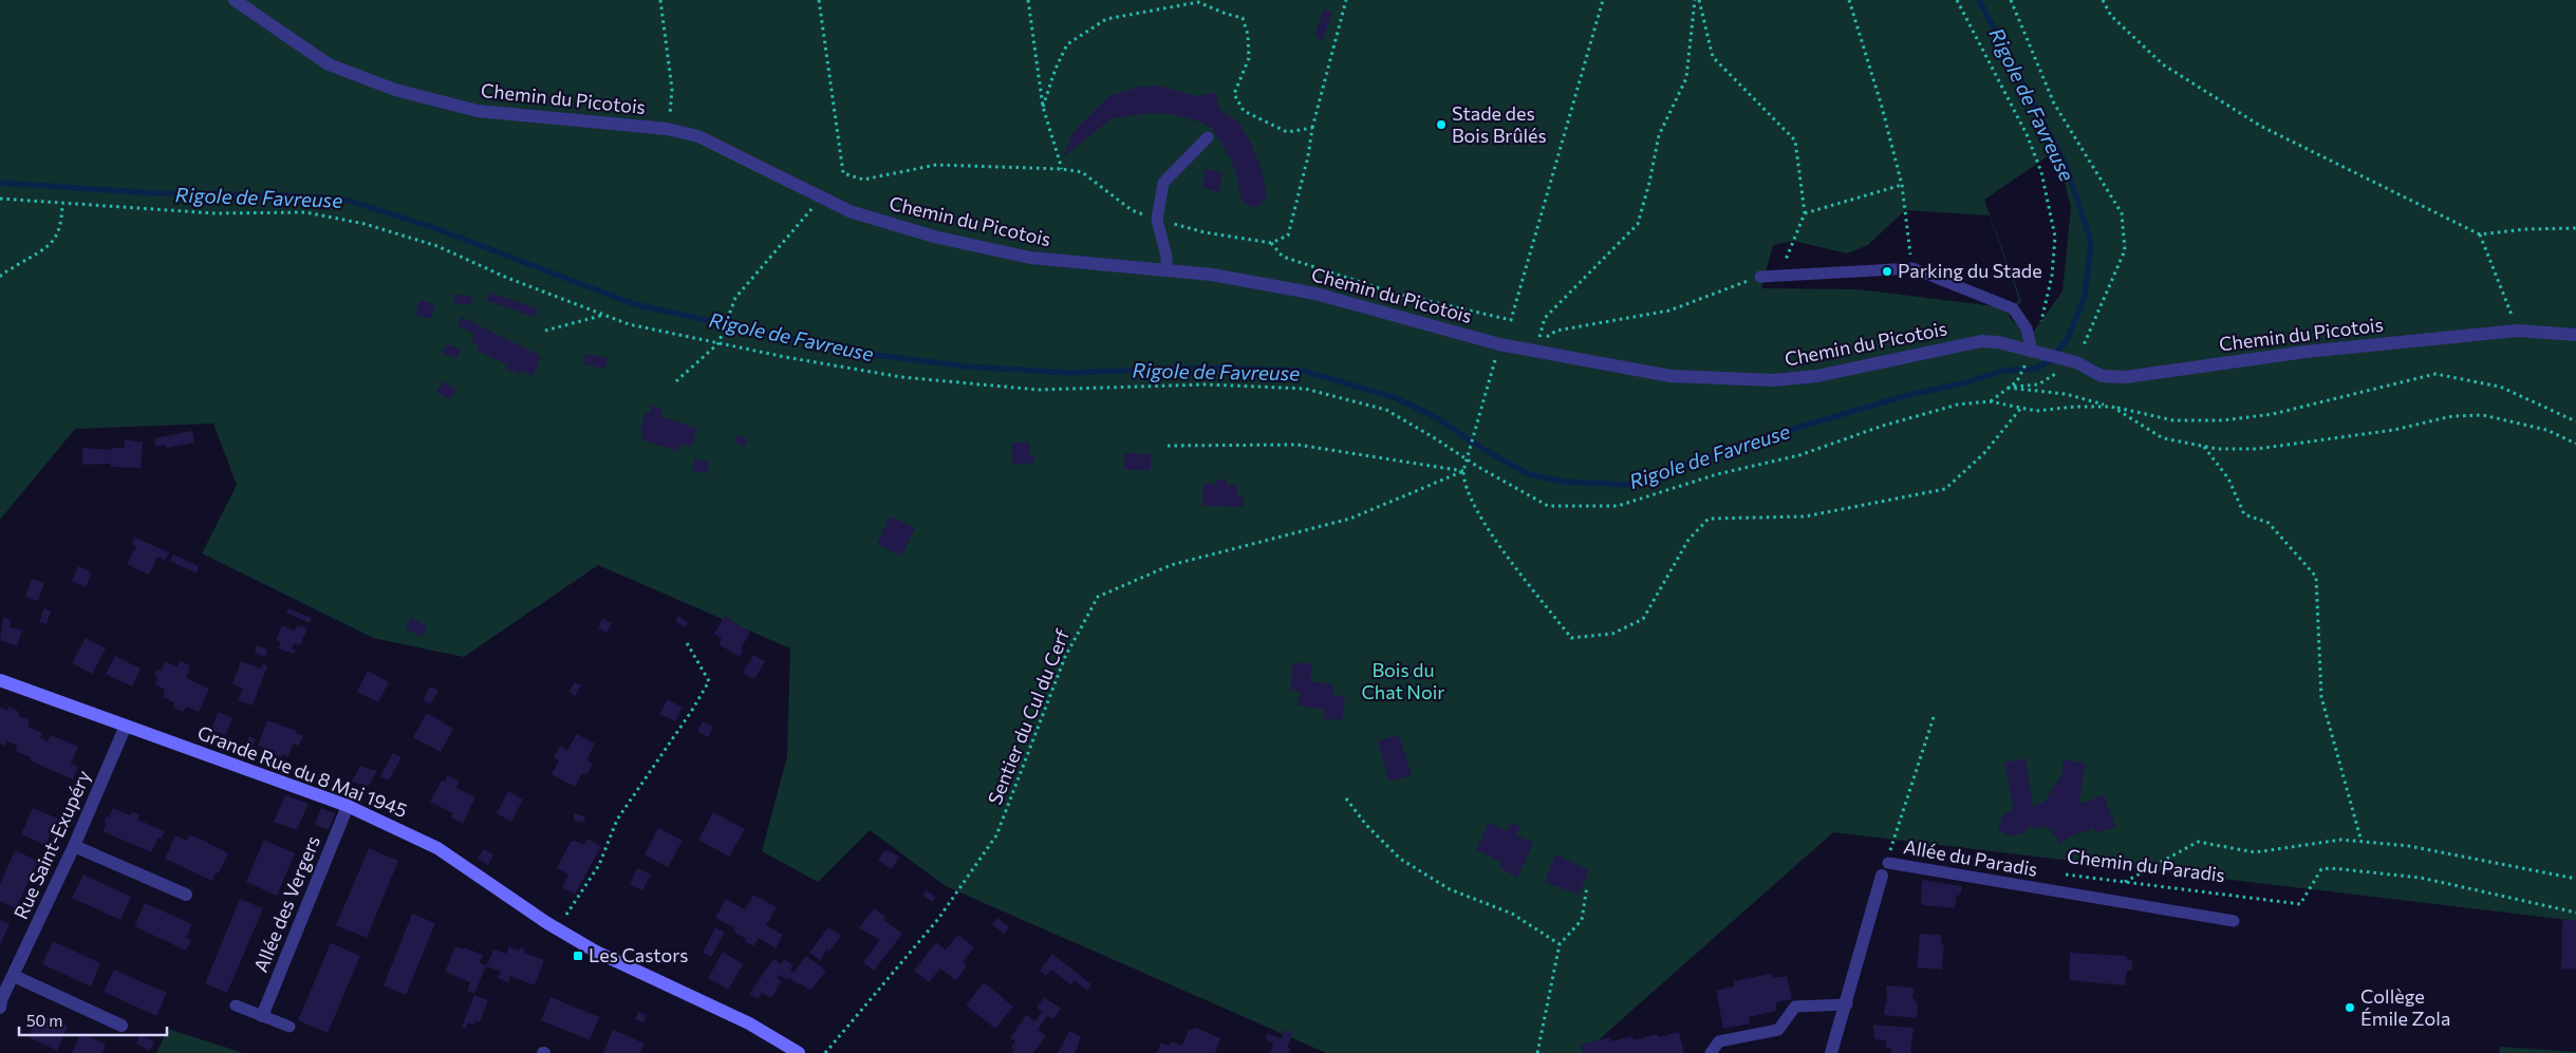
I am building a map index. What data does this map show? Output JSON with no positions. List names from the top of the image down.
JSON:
{
  "streets": {
    "main road": ["Grande Rue du 8 Mai 1945"],
    "street": ["Chemin du Picotois", "Rue Saint-Exupéry", "Allée des Vergers"],
    "lane": ["Allée du Paradis"],
    "path": ["Sentier du Cul du Cerf", "Chemin du Paradis"]
  },
  "crossings": [
    ["Grande Rue du 8 Mai 1945", "Rue Saint-Exupéry"],
    ["Grande Rue du 8 Mai 1945", "Allée des Vergers"]
  ],
  "water": ["Rigole de Favreuse"],
  "parks": ["Bois du Chat Noir"],
  "places": {
    "other": ["Stade des Bois Brûlés", "Parking du Stade", "Collège Émile Zola"],
    "transit": ["Les Castors"]
  },
  "scale_bar": "50 m"
}
